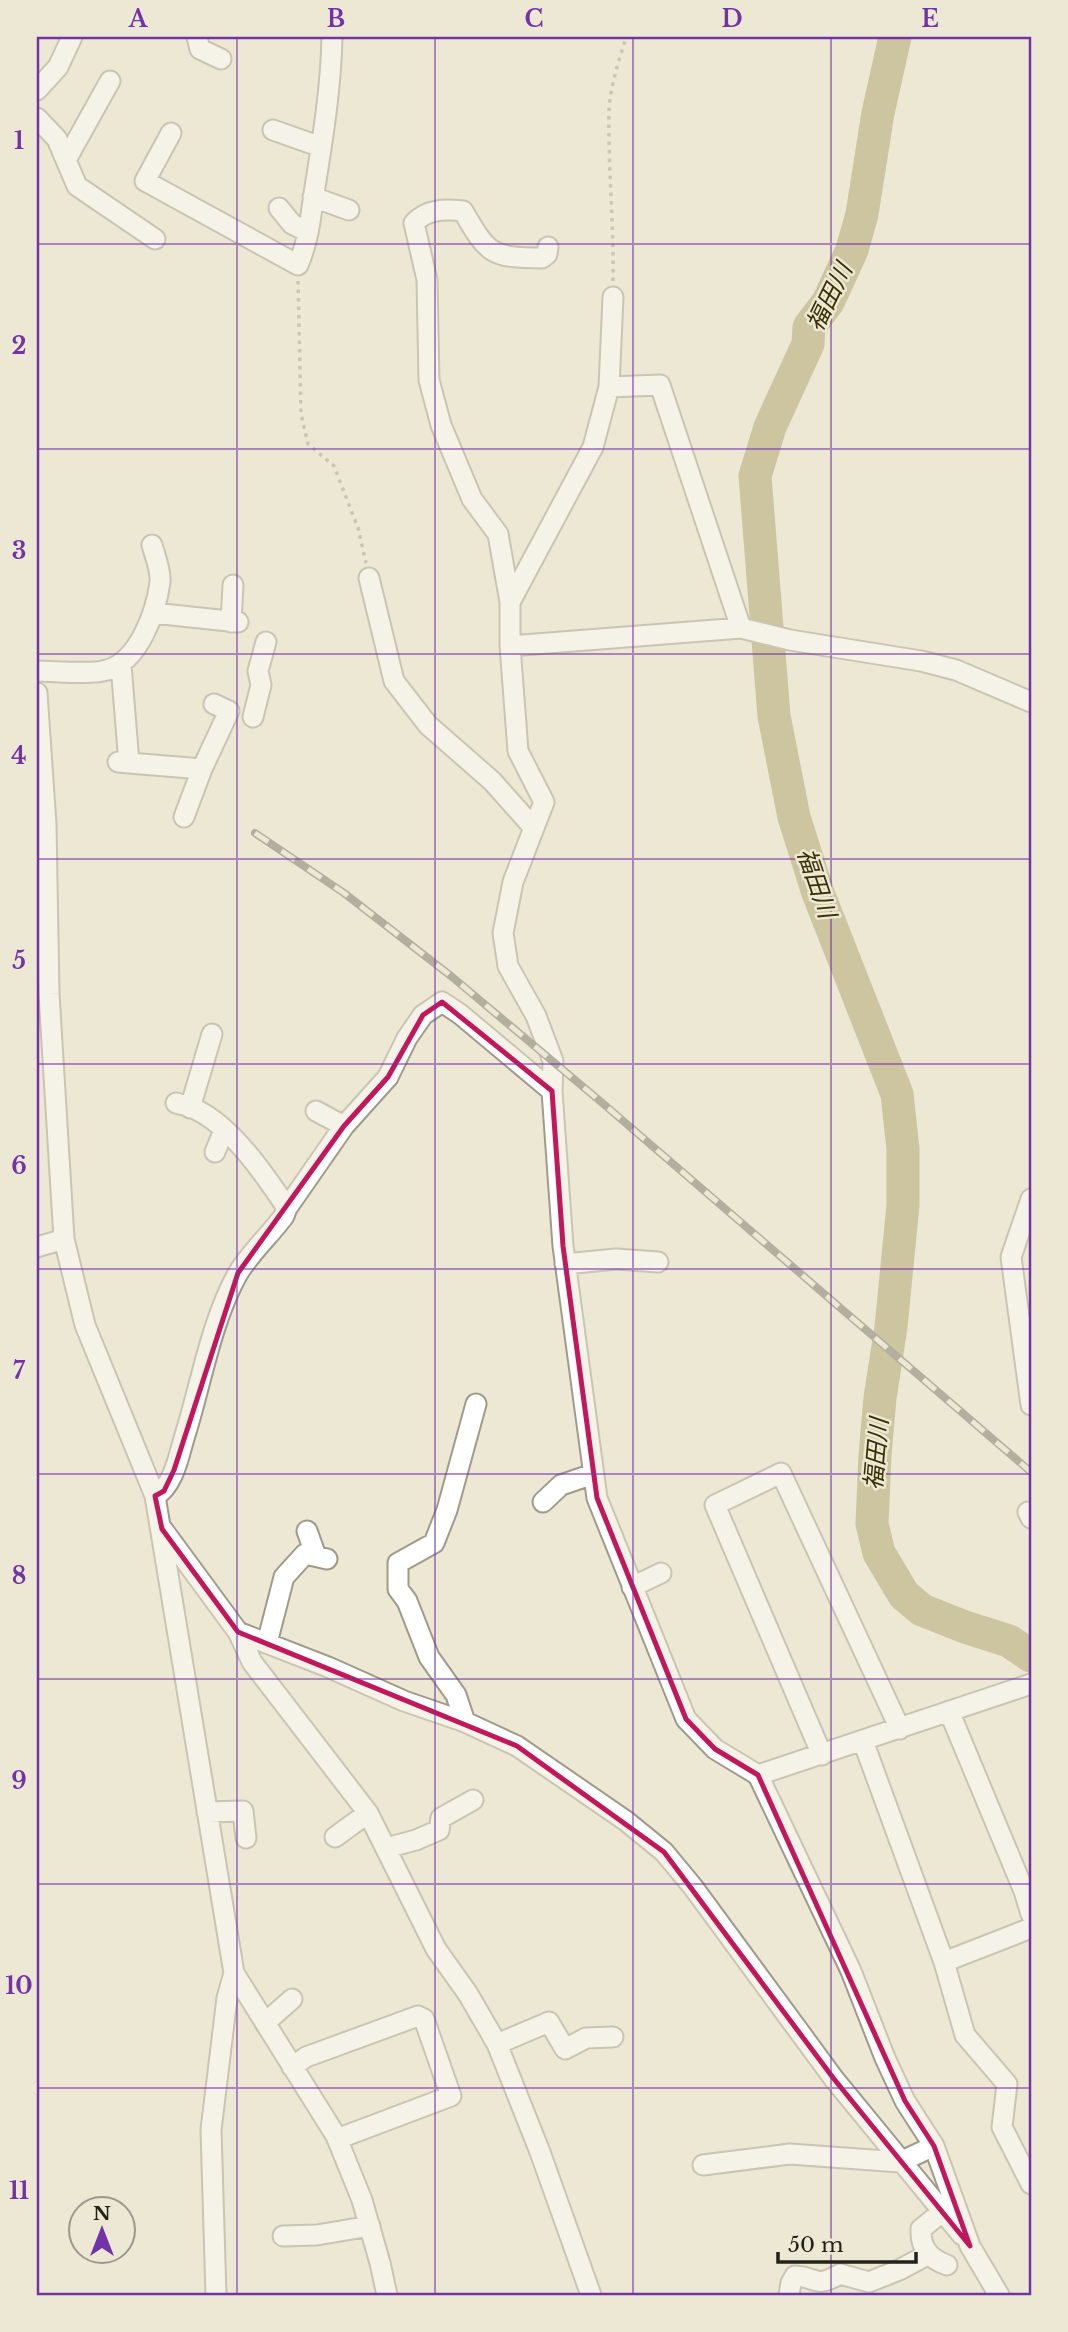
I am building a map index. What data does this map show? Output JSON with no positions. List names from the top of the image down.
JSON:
{
  "water": ["福田川"],
  "scale_bar": "50 m",
  "north": "top",
  "grid": {
    "columns": [
      "A",
      "B",
      "C",
      "D",
      "E"
    ],
    "rows": [
      "1",
      "2",
      "3",
      "4",
      "5",
      "6",
      "7",
      "8",
      "9",
      "10",
      "11"
    ]
  }
}
